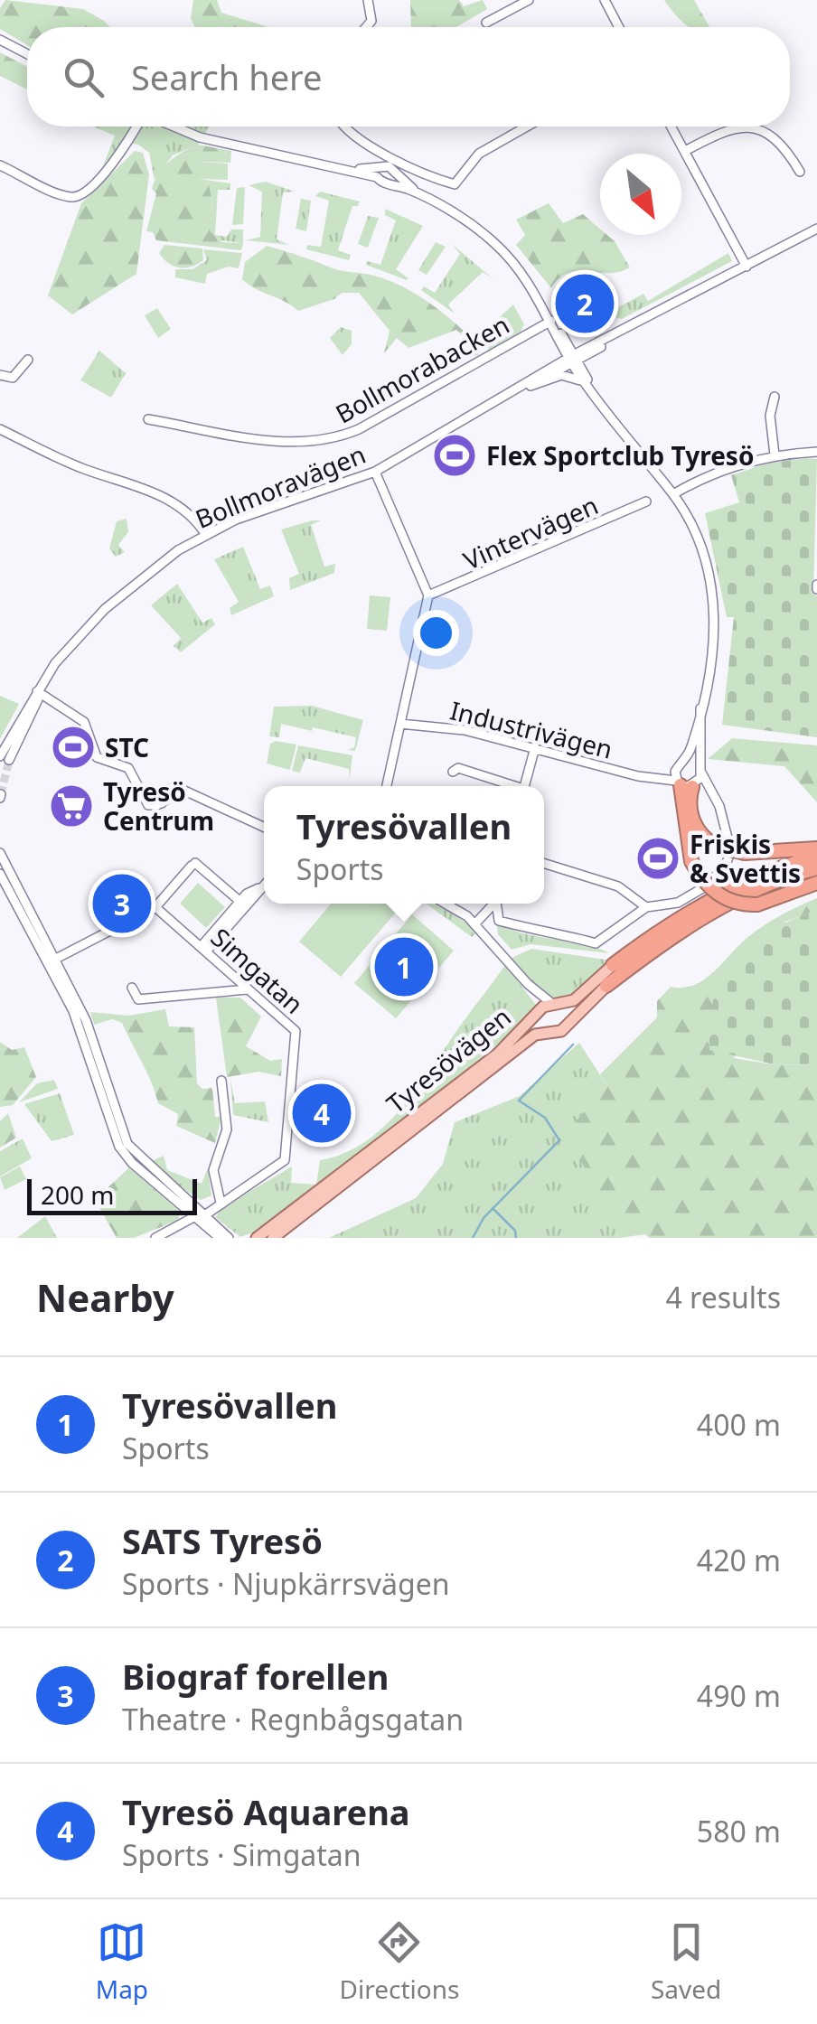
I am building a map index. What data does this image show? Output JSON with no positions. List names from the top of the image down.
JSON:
{
  "streets": {
    "highway": ["Tyresövägen"],
    "street": [
      "Bollmorabacken",
      "Bollmoravägen",
      "Vintervägen",
      "Industrivägen",
      "Simgatan"
    ]
  },
  "places": {
    "sports": ["Flex Sportclub Tyresö", "STC", "Friskis & Svettis"],
    "supermarket": ["Tyresö Centrum"]
  },
  "scale_bar": "200 m",
  "north": "bottom right",
  "page": {
    "search": "Search here",
    "pins": [
      "2",
      "3",
      "1",
      "4"
    ],
    "popup": ["Tyresövallen", "Sports"],
    "scale": "200 m",
    "heading": ["Nearby", "4 results"],
    "list": [
      {
        "mark": "1",
        "name": "Tyresövallen",
        "note": "Sports",
        "value": "400 m"
      },
      {
        "mark": "2",
        "name": "SATS Tyresö",
        "note": "Sports · Njupkärrsvägen",
        "value": "420 m"
      },
      {
        "mark": "3",
        "name": "Biograf forellen",
        "note": "Theatre · Regnbågsgatan",
        "value": "490 m"
      },
      {
        "mark": "4",
        "name": "Tyresö Aquarena",
        "note": "Sports · Simgatan",
        "value": "580 m"
      }
    ],
    "nav": ["Map", "Directions", "Saved"]
  }
}
